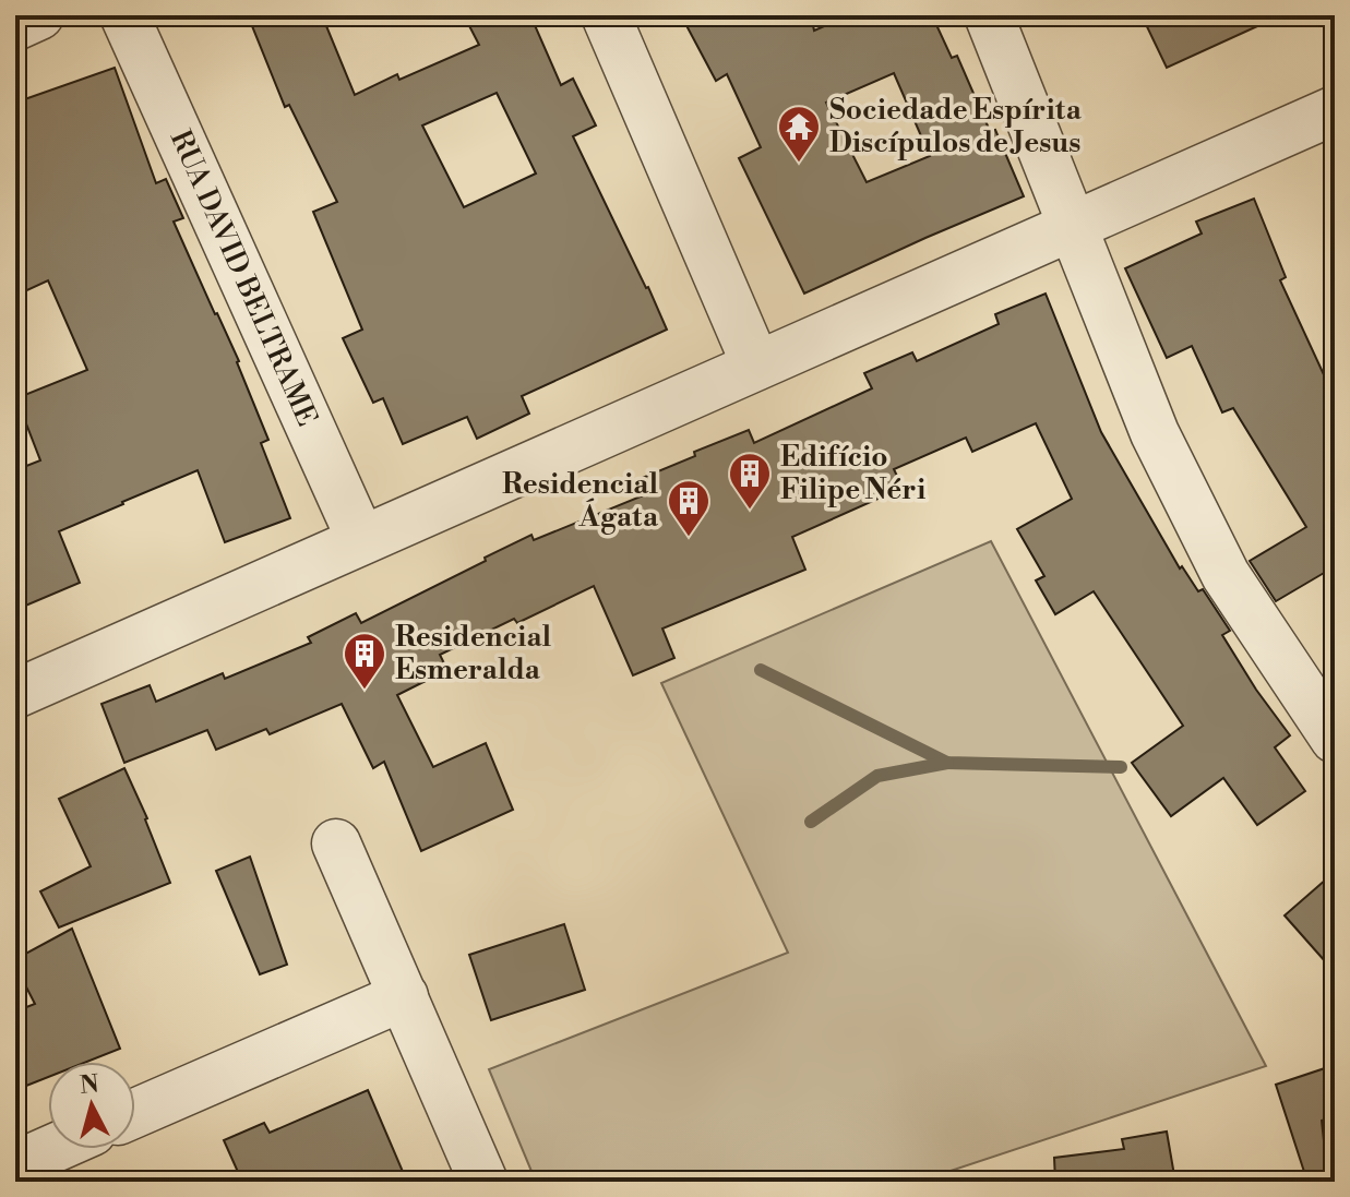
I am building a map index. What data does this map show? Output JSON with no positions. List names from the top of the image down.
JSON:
{
  "streets": {
    "street": ["RUA DAVID BELTRAME"]
  },
  "places": {
    "temple": ["Sociedade Espírita Discípulos de Jesus"],
    "building": ["Edifício Filipe Néri", "Residencial Ágata", "Residencial Esmeralda"]
  },
  "north": "top"
}
